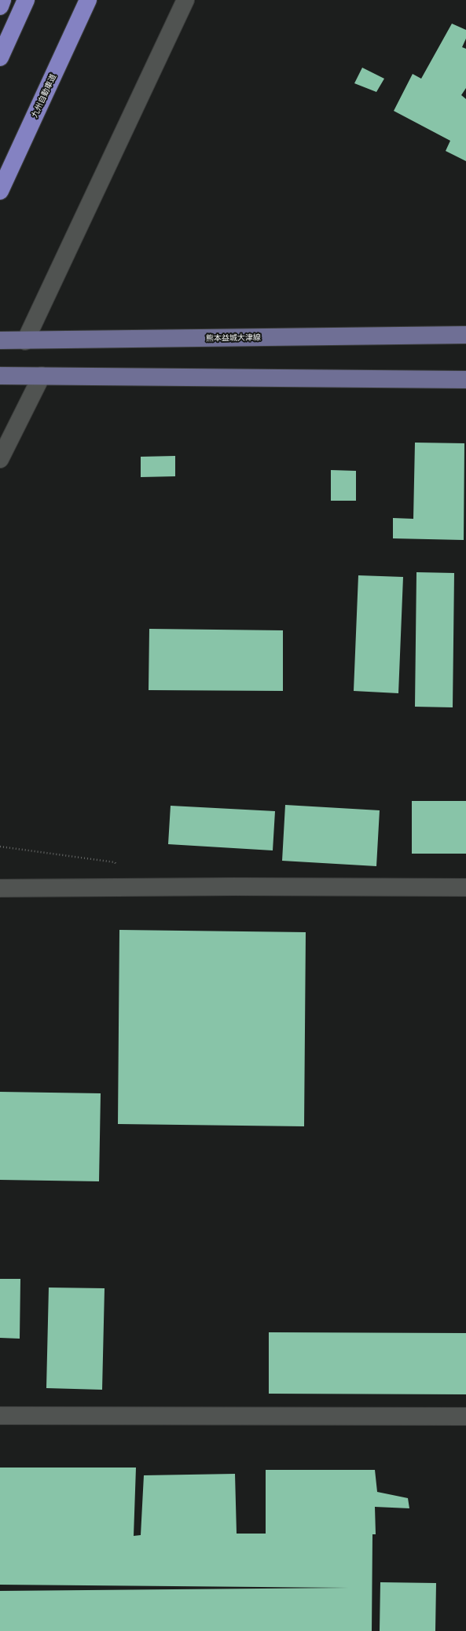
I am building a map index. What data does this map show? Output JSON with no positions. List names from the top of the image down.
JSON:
{
  "streets": {
    "highway": ["九州自動車道"],
    "main road": ["熊本益城大津線"]
  }
}
